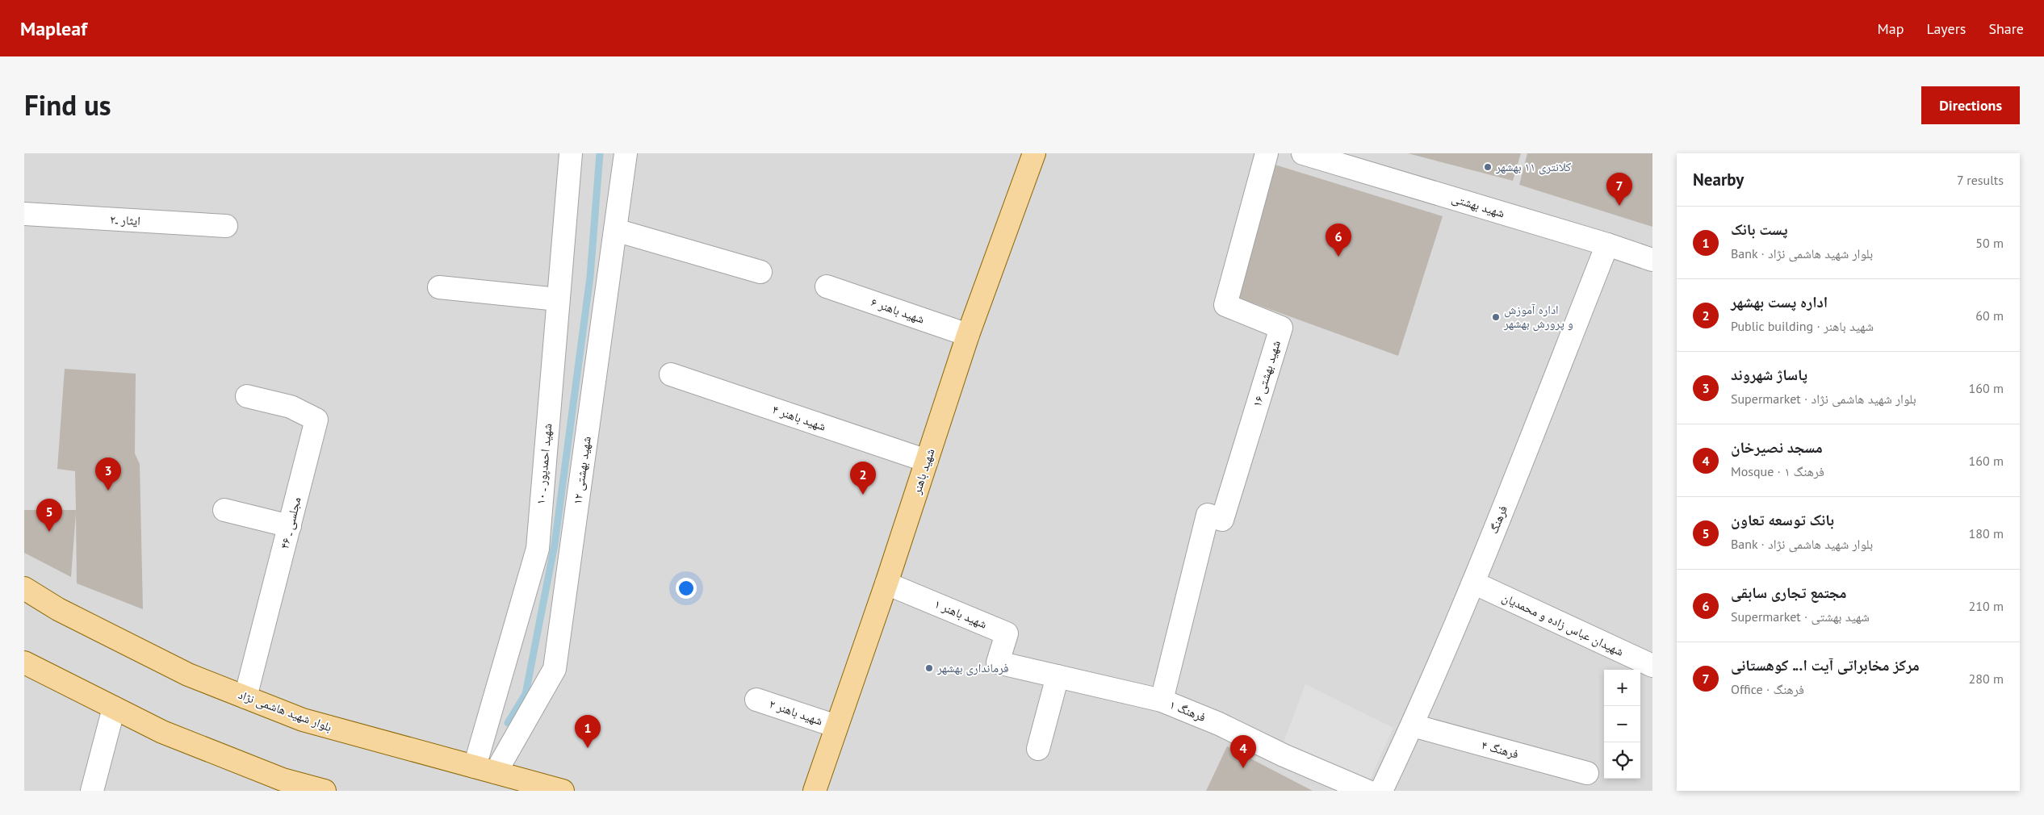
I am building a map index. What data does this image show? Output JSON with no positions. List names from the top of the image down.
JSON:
{
  "streets": {
    "main road": ["شهید باهنر", "بلوار شهید هاشمی نژاد"],
    "street": [
      "شهید بهشتی",
      "ایثار ـ۲",
      "شهید باهنر ۶",
      "شهید بهشتی ۱۶",
      "شهید باهنر ۴",
      "شهید احمدپور ـ ۱۰",
      "شهید بهشتی ۱۲",
      "فرهنگ",
      "مجلسی ـ ۴۶",
      "شهید باهنر ۱",
      "شهیدان عباس زاده و محمدیان",
      "فرهنگ ۱",
      "شهید باهنر ۲",
      "فرهنگ ۴"
    ]
  },
  "crossings": [
    ["شهید بهشتی", "فرهنگ"],
    ["شهید باهنر ۶", "شهید باهنر"],
    ["شهید بهشتی ۱۶", "فرهنگ ۱"],
    ["شهید باهنر ۴", "شهید باهنر"],
    ["شهید احمدپور ـ ۱۰", "شهید بهشتی ۱۲"],
    ["شهید احمدپور ـ ۱۰", "بلوار شهید هاشمی نژاد"],
    ["شهید بهشتی ۱۲", "بلوار شهید هاشمی نژاد"],
    ["شهید باهنر", "شهید باهنر ۱"],
    ["شهید باهنر", "شهید باهنر ۲"],
    ["فرهنگ", "شهیدان عباس زاده و محمدیان"],
    ["فرهنگ", "فرهنگ ۴"],
    ["مجلسی ـ ۴۶", "بلوار شهید هاشمی نژاد"],
    ["شهید باهنر ۱", "فرهنگ ۱"]
  ],
  "places": ["کلانتری ۱۱ بهشهر", "اداره آموزش و پرورش بهشهر", "فرمانداری بهشهر"],
  "page": {
    "header": "Mapleaf",
    "nav": ["Map", "Layers", "Share"],
    "title": "Find us",
    "buttons": "Directions",
    "heading": ["Nearby", "7 results"],
    "pins": [
      "7",
      "6",
      "3",
      "2",
      "5",
      "1",
      "4"
    ],
    "list": [
      {
        "mark": "1",
        "name": "پست بانک",
        "note": "Bank · بلوار شهید هاشمی نژاد",
        "value": "50 m"
      },
      {
        "mark": "2",
        "name": "اداره پست بهشهر",
        "note": "Public building · شهید باهنر",
        "value": "60 m"
      },
      {
        "mark": "3",
        "name": "پاساژ شهروند",
        "note": "Supermarket · بلوار شهید هاشمی نژاد",
        "value": "160 m"
      },
      {
        "mark": "4",
        "name": "مسجد نصیرخان",
        "note": "Mosque · فرهنگ ۱",
        "value": "160 m"
      },
      {
        "mark": "5",
        "name": "بانک توسعه تعاون",
        "note": "Bank · بلوار شهید هاشمی نژاد",
        "value": "180 m"
      },
      {
        "mark": "6",
        "name": "مجتمع تجاری سابقی",
        "note": "Supermarket · شهید بهشتی",
        "value": "210 m"
      },
      {
        "mark": "7",
        "name": "مرکز مخابراتی آیت ا... کوهستانی",
        "note": "Office · فرهنگ",
        "value": "280 m"
      }
    ],
    "map_buttons": ["+", "−"]
  }
}
